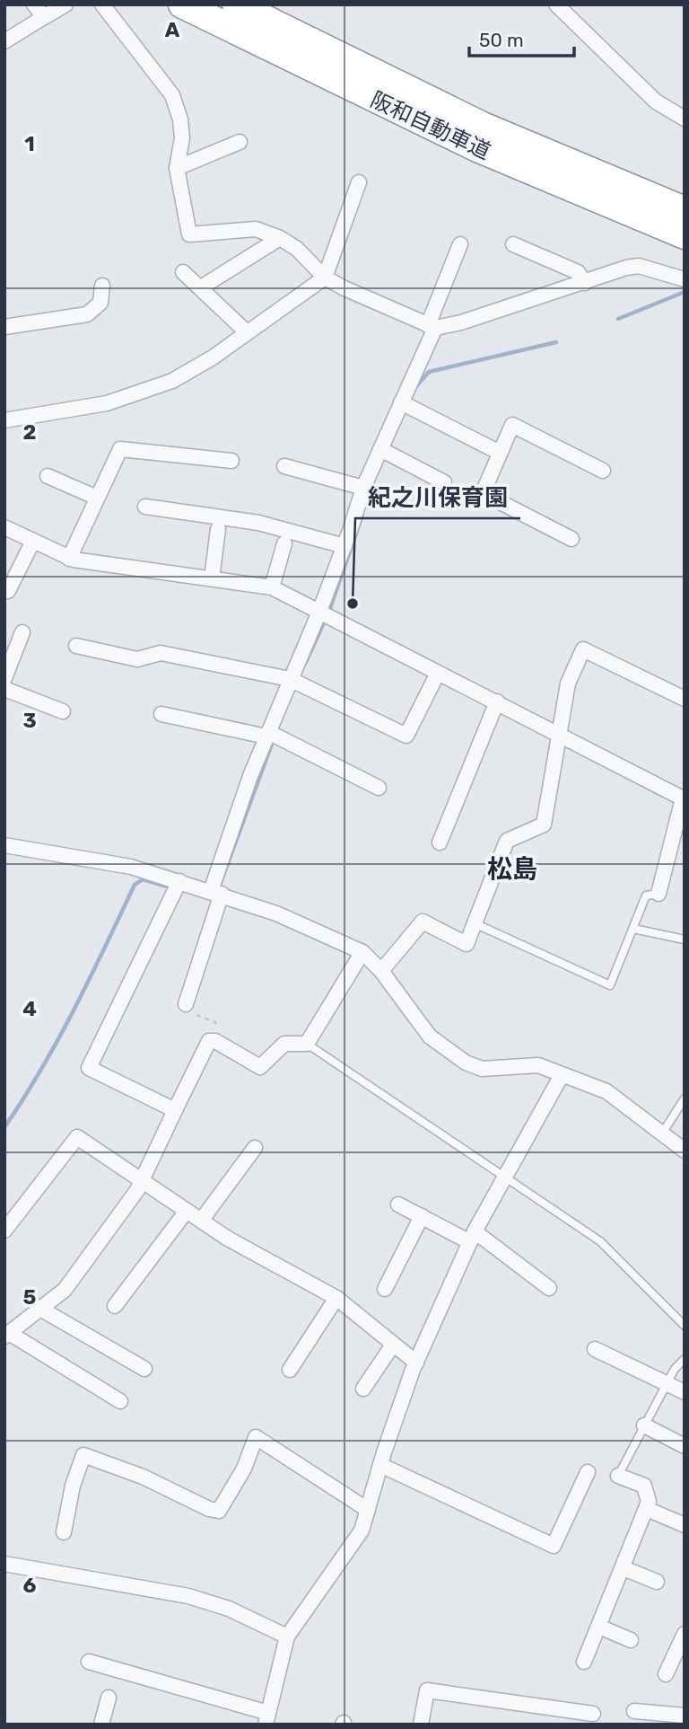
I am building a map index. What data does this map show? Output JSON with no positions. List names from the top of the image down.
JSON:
{
  "streets": {
    "highway": ["阪和自動車道"]
  },
  "districts": ["松島"],
  "places": ["紀之川保育園"],
  "scale_bar": "50 m",
  "grid": {
    "columns": ["A"],
    "rows": [
      "1",
      "2",
      "3",
      "4",
      "5",
      "6"
    ]
  }
}
